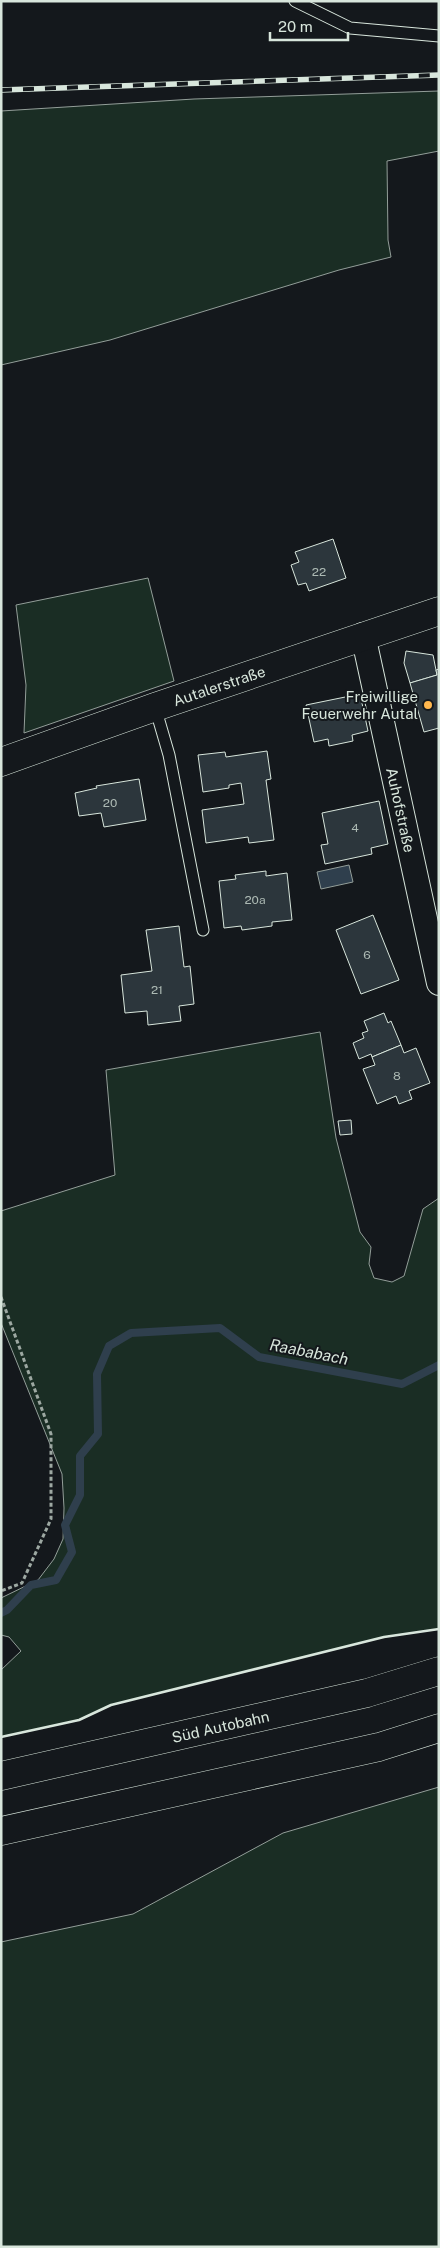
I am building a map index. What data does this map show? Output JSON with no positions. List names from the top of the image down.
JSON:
{
  "streets": {
    "main road": ["Autalerstraße", "Süd Autobahn"],
    "street": ["Auhofstraße"]
  },
  "crossings": [
    ["Autalerstraße", "Auhofstraße"]
  ],
  "water": ["Raababach"],
  "places": ["Freiwillige Feuerwehr Autal"],
  "house_numbers": [
    "22",
    "20",
    "4",
    "20a",
    "6",
    "21",
    "8"
  ],
  "scale_bar": "20 m"
}
